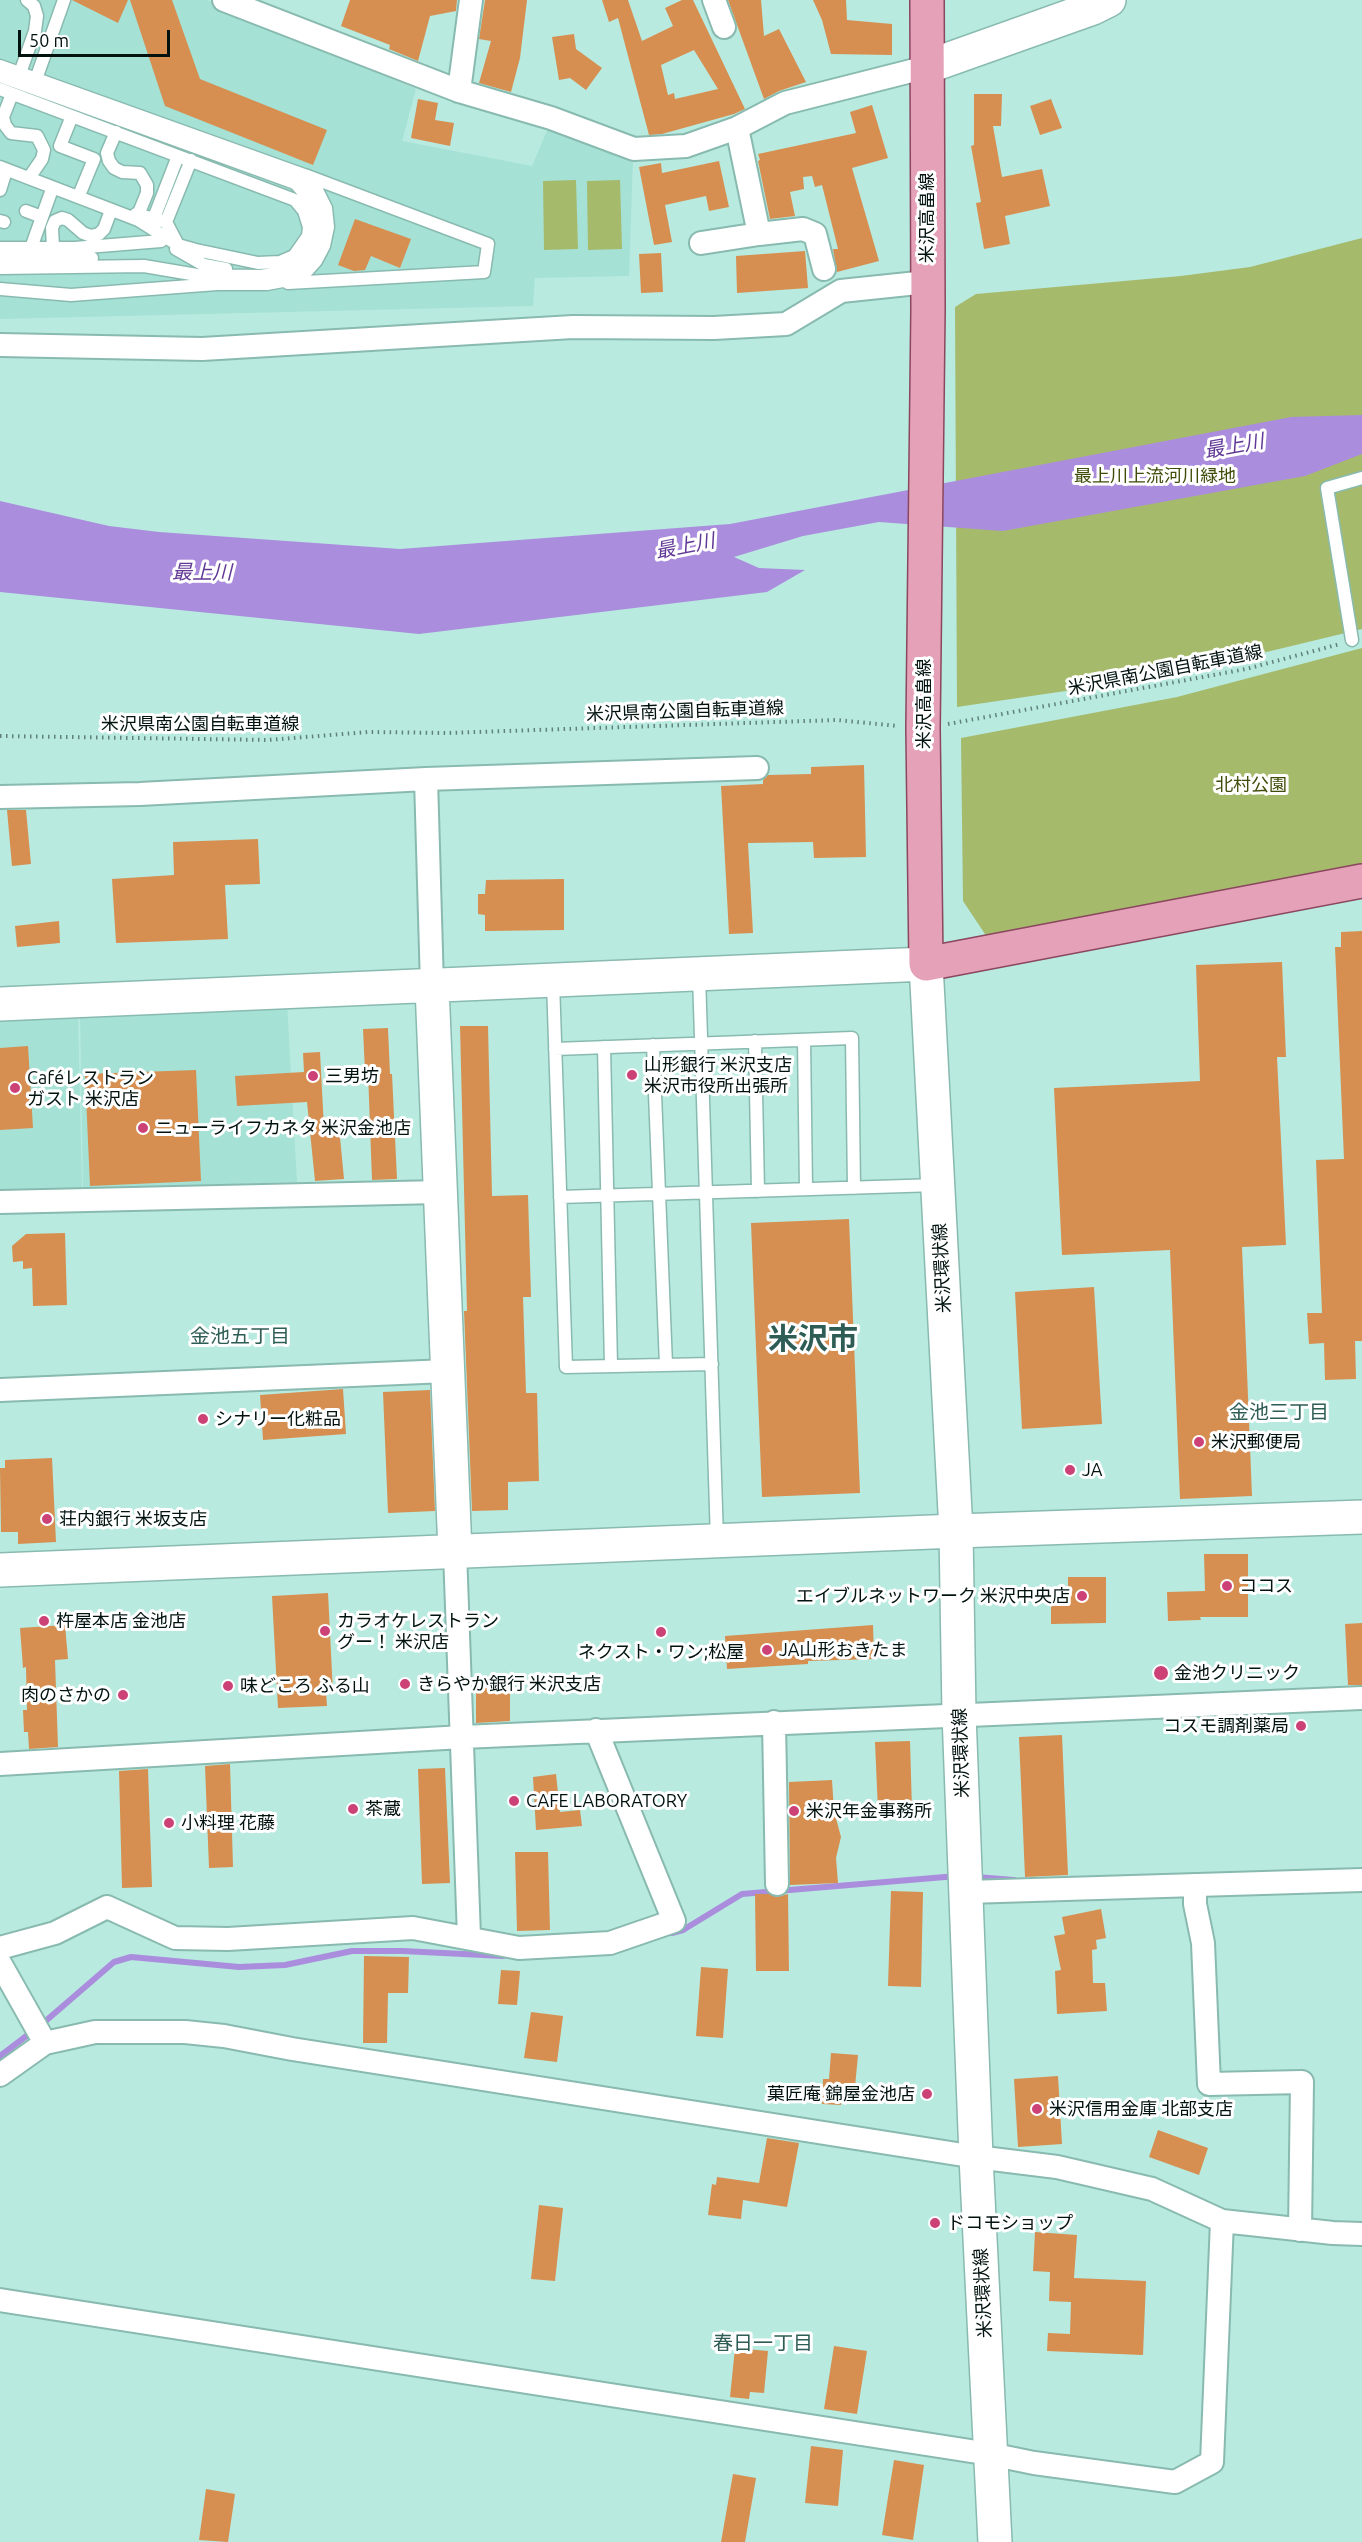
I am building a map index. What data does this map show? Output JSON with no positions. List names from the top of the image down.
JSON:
{
  "streets": {
    "main road": ["米沢高畠線"],
    "street": ["米沢環状線"],
    "path": ["米沢県南公園自転車道線"]
  },
  "crossings": [
    ["米沢高畠線", "米沢県南公園自転車道線"],
    ["米沢高畠線", "米沢環状線"]
  ],
  "districts": [
    "金池五丁目",
    "米沢市",
    "金池三丁目",
    "春日一丁目"
  ],
  "water": ["最上川"],
  "parks": ["最上川上流河川緑地", "北村公園"],
  "places": [
    "山形銀行 米沢支店 米沢市役所出張所",
    "三男坊",
    "Caféレストラン ガスト 米沢店",
    "ニューライフカネタ 米沢金池店",
    "シナリー化粧品",
    "米沢郵便局",
    "JA",
    "荘内銀行 米坂支店",
    "ココス",
    "エイブルネットワーク 米沢中央店",
    "杵屋本店 金池店",
    "カラオケレストラン グー！ 米沢店",
    "ネクスト・ワン;松屋",
    "JA山形おきたま",
    "金池クリニック",
    "きらやか銀行 米沢支店",
    "味どころ ふる山",
    "肉のさかの",
    "コスモ調剤薬局",
    "CAFE LABORATORY",
    "茶蔵",
    "米沢年金事務所",
    "小料理 花藤",
    "菓匠庵 錦屋金池店",
    "米沢信用金庫 北部支店",
    "ドコモショップ"
  ],
  "scale_bar": "50 m"
}
